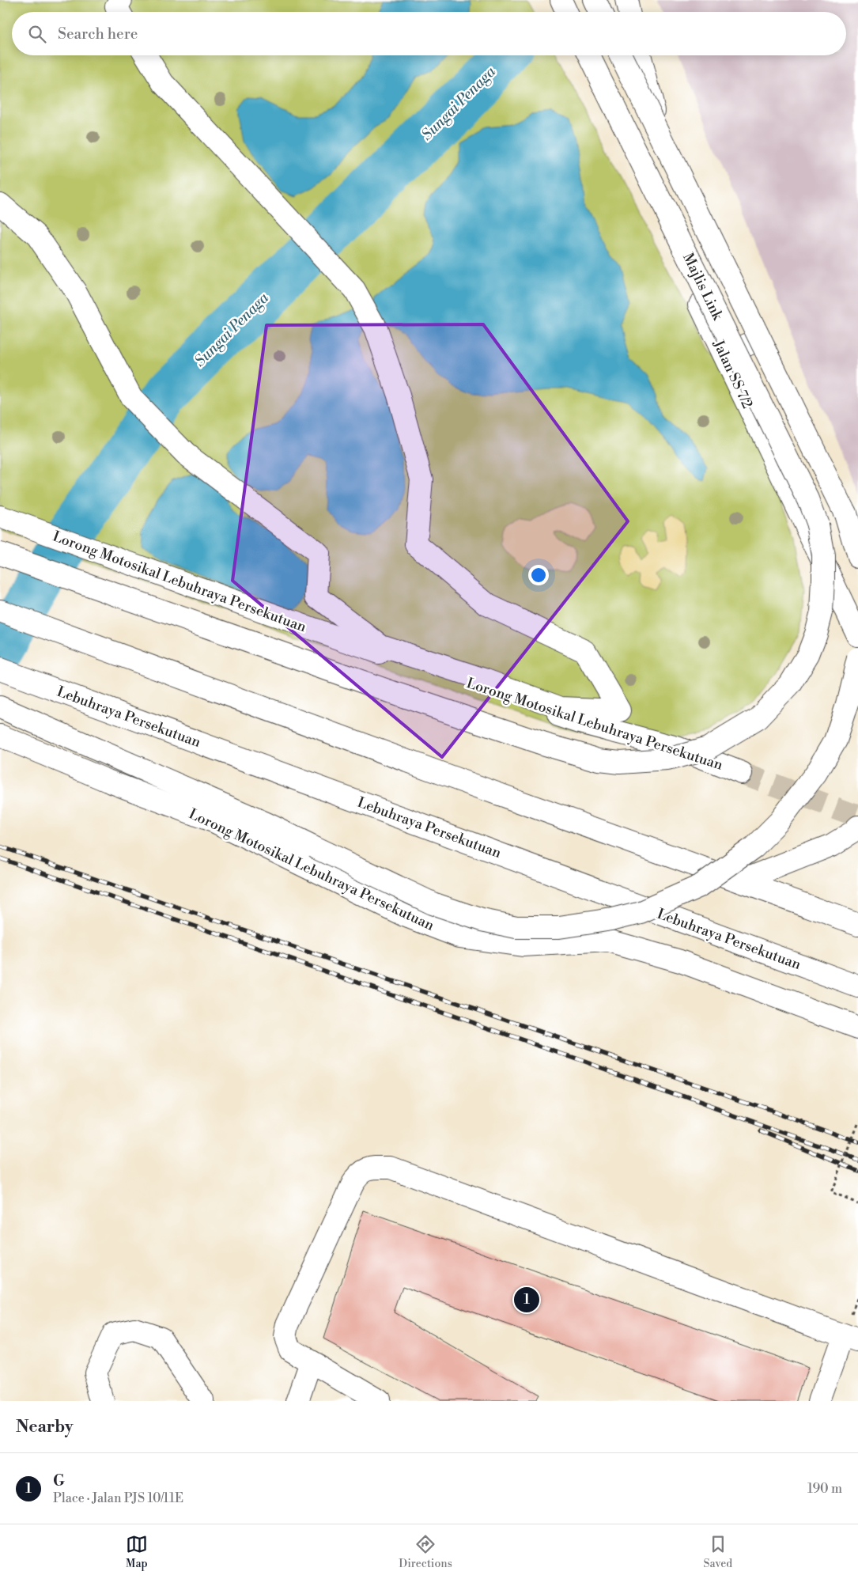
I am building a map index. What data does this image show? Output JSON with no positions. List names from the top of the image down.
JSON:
{
  "streets": {
    "main road": [
      "Majlis Link",
      "Jalan SS 7/2",
      "Lorong Motosikal Lebuhraya Persekutuan",
      "Lebuhraya Persekutuan"
    ]
  },
  "water": ["Sungai Penaga"],
  "page": {
    "search": "Search here",
    "pins": "1",
    "heading": "Nearby",
    "list": [
      {
        "mark": "1",
        "name": "G",
        "note": "Place · Jalan PJS 10/11E",
        "value": "190 m"
      }
    ],
    "nav": ["Map", "Directions", "Saved"]
  }
}
